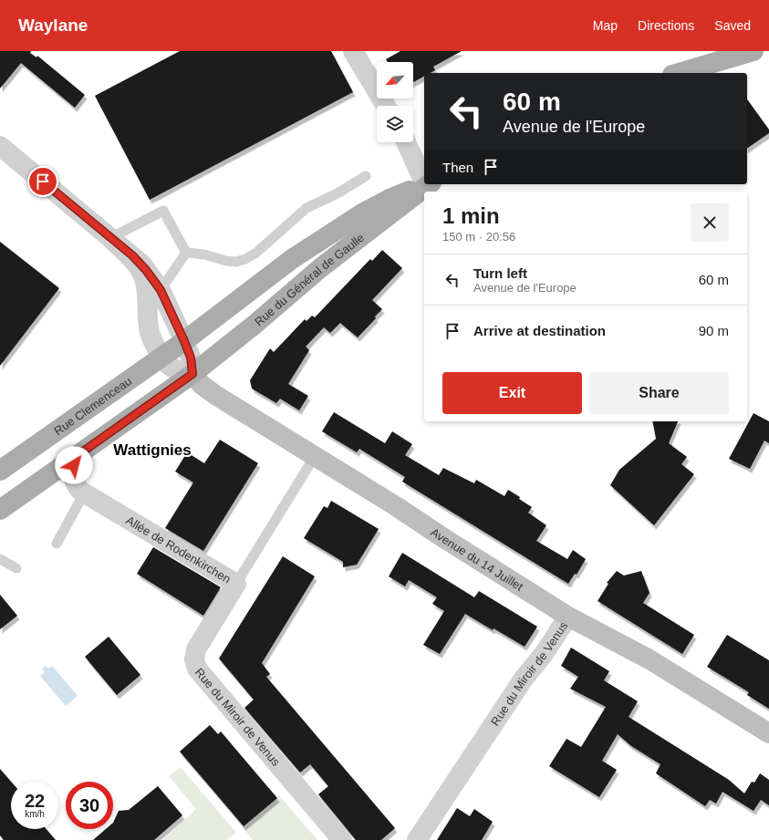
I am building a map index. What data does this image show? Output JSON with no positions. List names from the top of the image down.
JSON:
{
  "streets": {
    "main road": ["Rue du Général de Gaulle", "Rue Clemenceau"],
    "street": ["Allée de Rodenkirchen", "Avenue du 14 Juillet", "Rue du Miroir de Venus"]
  },
  "crossings": [
    ["Rue du Général de Gaulle", "Rue Clemenceau"],
    ["Rue du Général de Gaulle", "Avenue du 14 Juillet"],
    ["Allée de Rodenkirchen", "Avenue du 14 Juillet"],
    ["Allée de Rodenkirchen", "Rue du Miroir de Venus"],
    ["Avenue du 14 Juillet", "Rue du Miroir de Venus"]
  ],
  "districts": ["Wattignies"],
  "north": "bottom left",
  "page": {
    "header": "Waylane",
    "nav": ["Map", "Directions", "Saved"],
    "turn": ["60 m", "Avenue de l'Europe"],
    "then": "Then",
    "heading": ["1 min", "150 m · 20:56"],
    "list": [
      {
        "name": "Turn left",
        "note": "Avenue de l'Europe",
        "value": "60 m"
      },
      {
        "name": "Arrive at destination",
        "value": "90 m"
      }
    ],
    "buttons": ["Exit", "Share"],
    "speed": "22 km/h",
    "limit": "30"
  }
}
